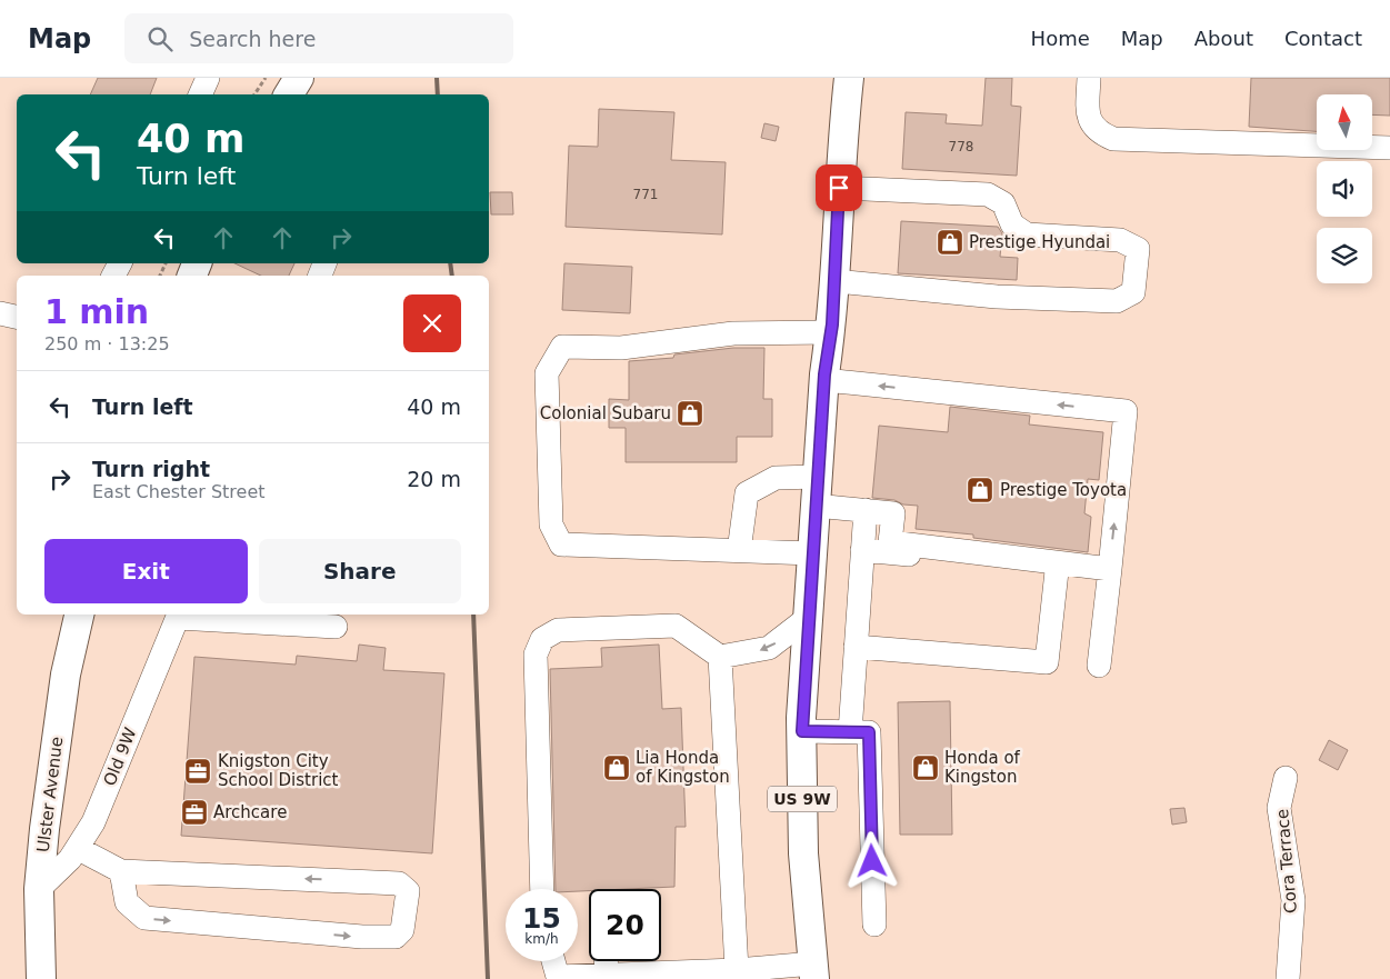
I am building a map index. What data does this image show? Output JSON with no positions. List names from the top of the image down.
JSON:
{
  "streets": {
    "main road": ["Ulster Avenue", "US 9W"],
    "street": ["Old 9W", "Cora Terrace"]
  },
  "crossings": [
    ["Old 9W", "Ulster Avenue"]
  ],
  "places": {
    "shop": [
      "Prestige Hyundai",
      "Colonial Subaru",
      "Prestige Toyota",
      "Lia Honda of Kingston",
      "Honda of Kingston"
    ],
    "office": ["Knigston City School District", "Archcare"]
  },
  "house_numbers": ["778", "771"],
  "north": "top",
  "page": {
    "header": "Map",
    "search": "Search here",
    "nav": [
      "Home",
      "Map",
      "About",
      "Contact"
    ],
    "turn": ["40 m", "Turn left"],
    "heading": ["1 min", "250 m · 13:25"],
    "list": [
      {
        "name": "Turn left",
        "value": "40 m"
      },
      {
        "name": "Turn right",
        "note": "East Chester Street",
        "value": "20 m"
      }
    ],
    "buttons": ["Exit", "Share"],
    "speed": "15 km/h",
    "limit": "20"
  }
}
